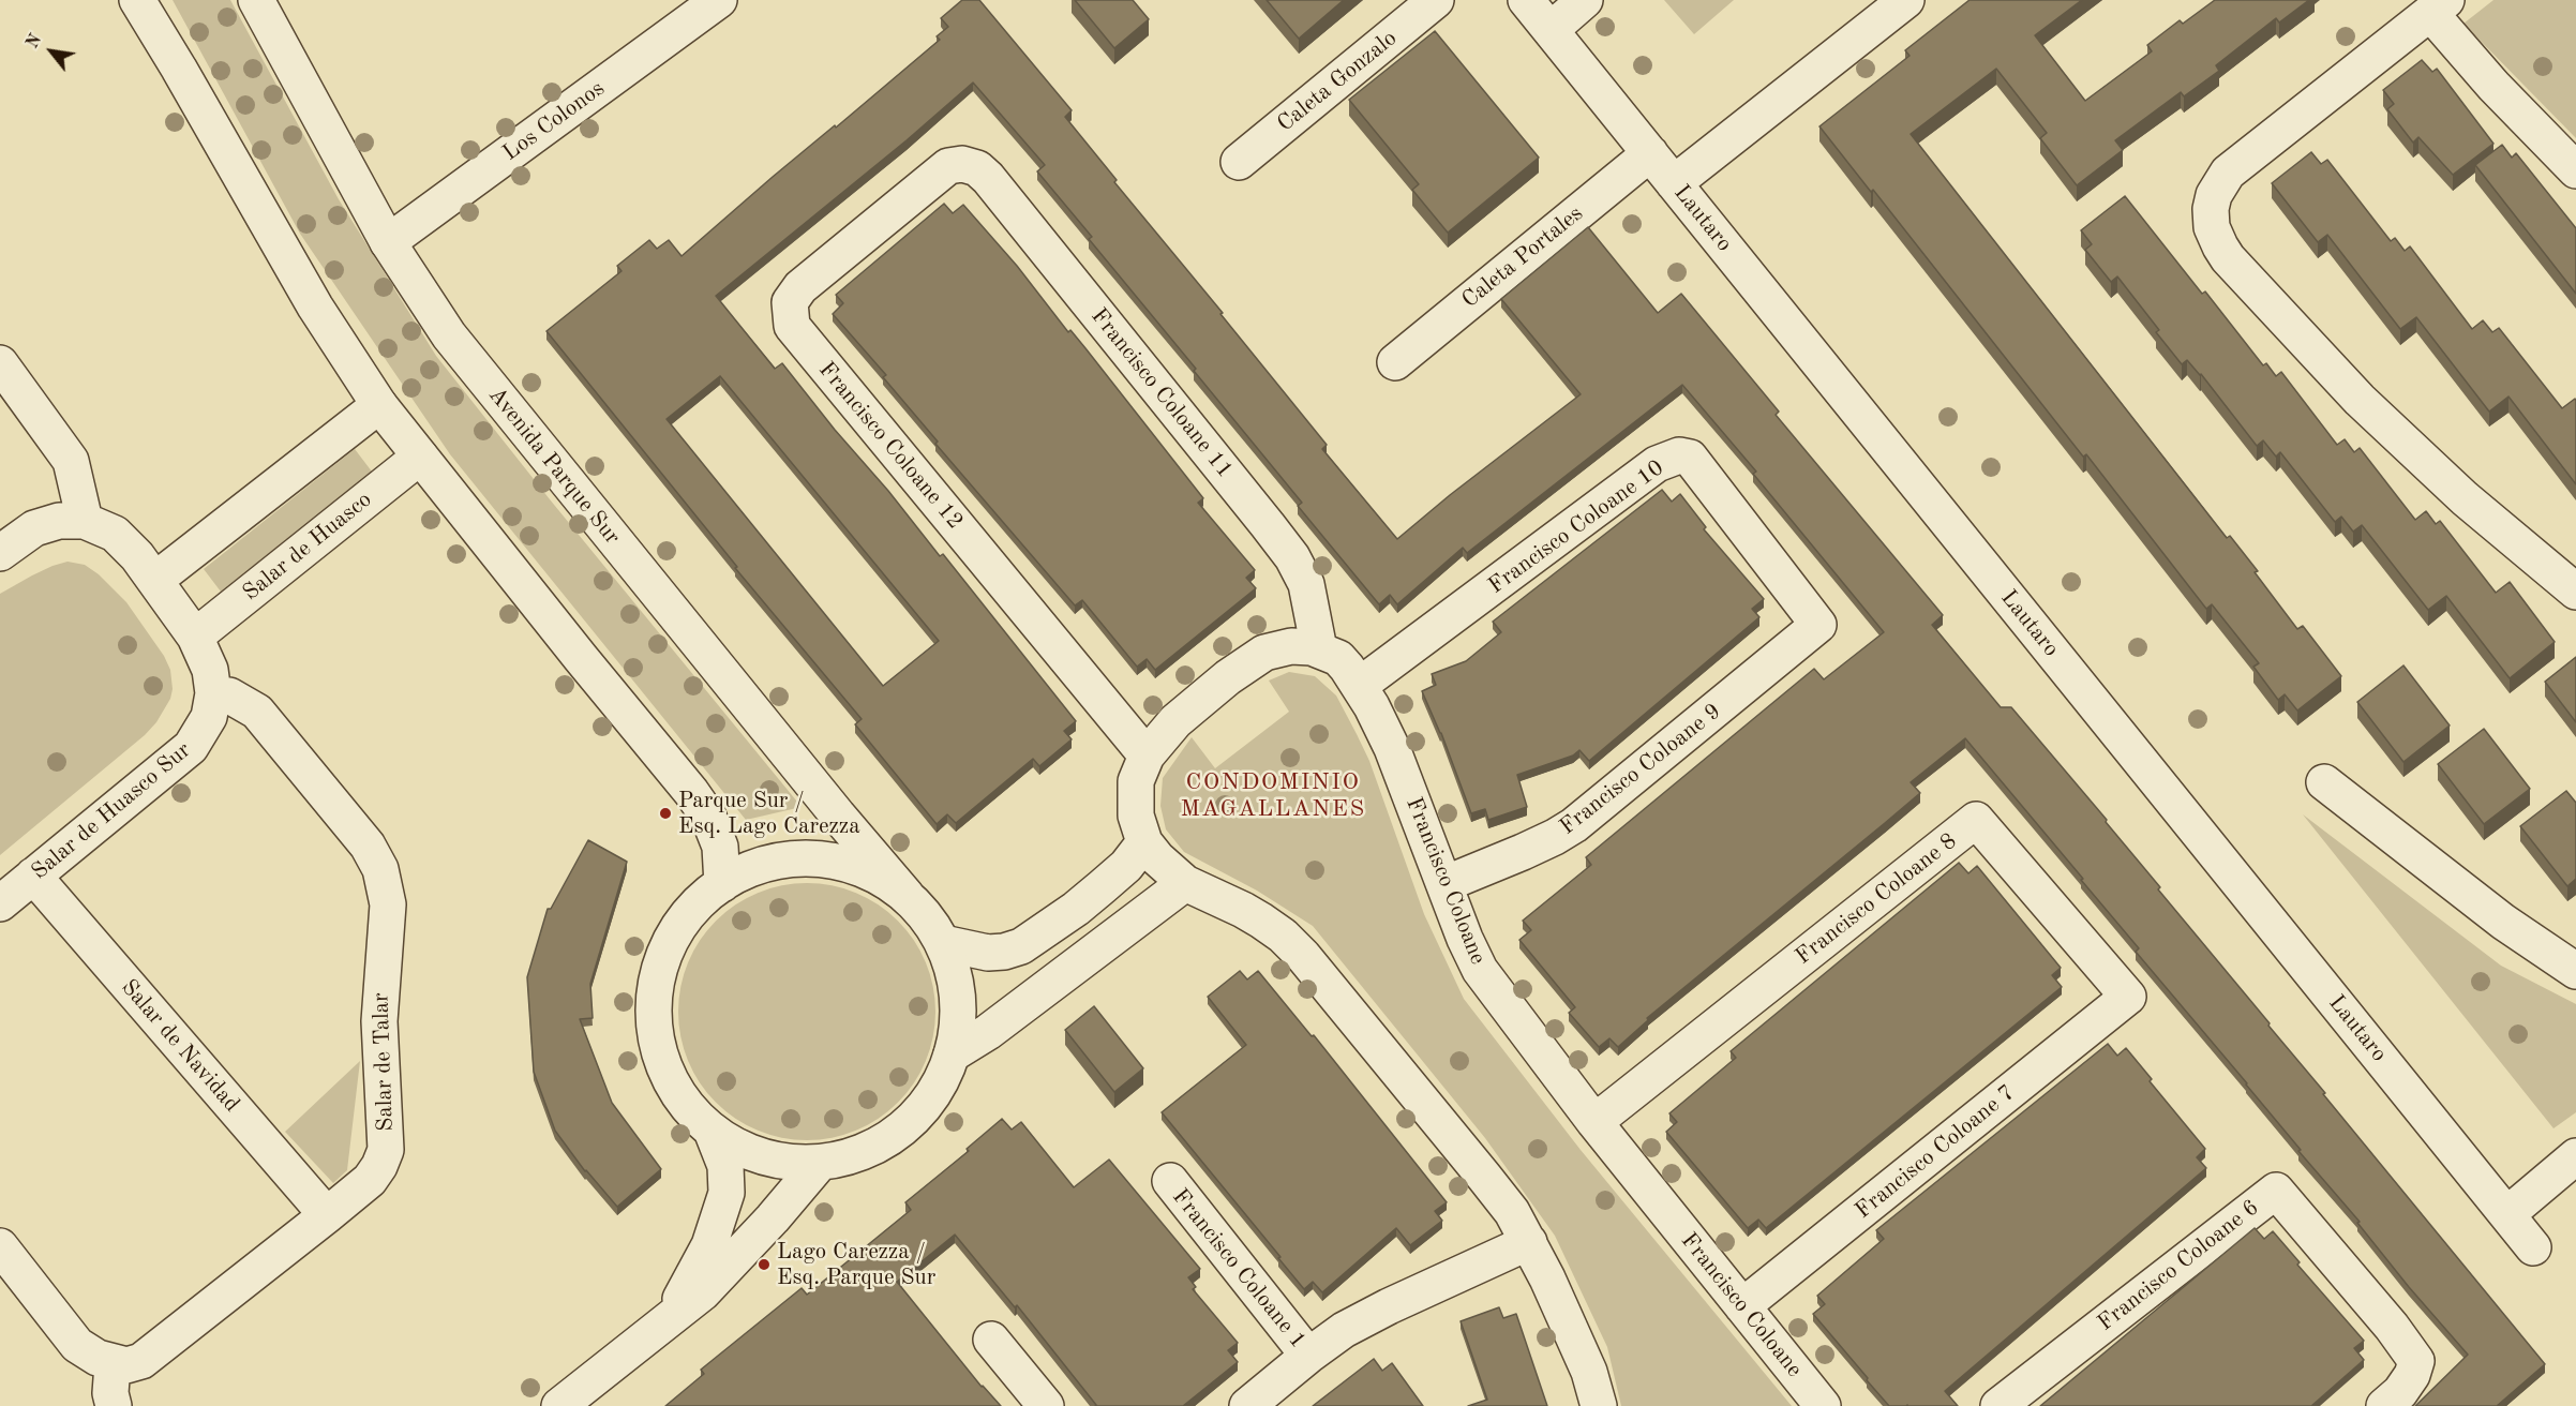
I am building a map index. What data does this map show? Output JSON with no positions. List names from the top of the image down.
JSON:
{
  "streets": {
    "street": [
      "Caleta Gonzalo",
      "Los Colonos",
      "Lautaro",
      "Caleta Portales",
      "Francisco Coloane 11",
      "Francisco Coloane 12",
      "Avenida Parque Sur",
      "Francisco Coloane 10",
      "Salar de Huasco",
      "Francisco Coloane 9",
      "Salar de Huasco Sur",
      "Francisco Coloane",
      "Francisco Coloane 8",
      "Salar de Navidad",
      "Salar de Talar",
      "Francisco Coloane 7",
      "Francisco Coloane 6",
      "Francisco Coloane 1"
    ]
  },
  "crossings": [
    ["Los Colonos", "Avenida Parque Sur"],
    ["Lautaro", "Caleta Portales"],
    ["Francisco Coloane 11", "Francisco Coloane 12"],
    ["Francisco Coloane 11", "Francisco Coloane"],
    ["Francisco Coloane 10", "Francisco Coloane 9"],
    ["Francisco Coloane 10", "Francisco Coloane"],
    ["Salar de Huasco", "Salar de Huasco Sur"],
    ["Francisco Coloane 9", "Francisco Coloane"],
    ["Salar de Huasco Sur", "Salar de Navidad"],
    ["Salar de Huasco Sur", "Salar de Talar"],
    ["Francisco Coloane", "Francisco Coloane 8"],
    ["Francisco Coloane", "Francisco Coloane 7"],
    ["Francisco Coloane 8", "Francisco Coloane 7"],
    ["Salar de Navidad", "Salar de Talar"]
  ],
  "districts": ["CONDOMINIO MAGALLANES"],
  "places": ["Parque Sur / Esq. Lago Carezza", "Lago Carezza / Esq. Parque Sur"],
  "north": "top left"
}
